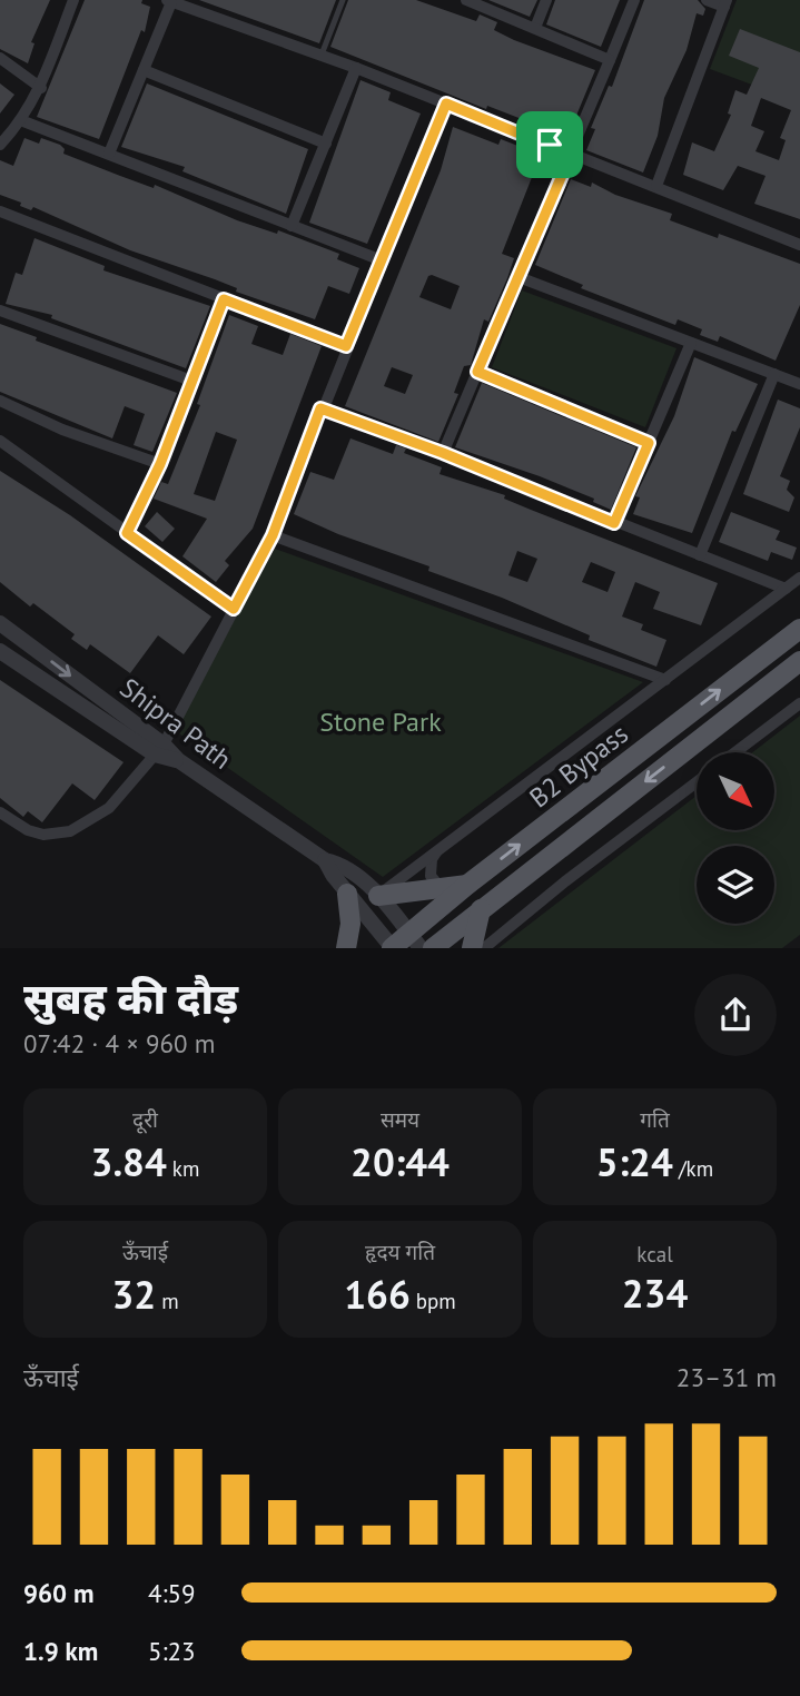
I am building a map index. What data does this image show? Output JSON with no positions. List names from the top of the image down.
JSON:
{
  "streets": {
    "main road": ["B2 Bypass"],
    "street": ["Shipra Path"]
  },
  "crossings": [
    ["Shipra Path", "B2 Bypass"]
  ],
  "parks": ["Stone Park"],
  "north": "bottom right",
  "page": {
    "heading": ["सुबह की दौड़", "07:42 · 4 × 960 m"],
    "stats": [
      ["दूरी", "3.84 km"],
      ["समय", "20:44"],
      ["गति", "5:24 /km"],
      ["ऊँचाई", "32 m"],
      ["हृदय गति", "166 bpm"],
      ["kcal", "234"]
    ],
    "chart": ["ऊँचाई", "23–31 m"],
    "list": [
      {
        "name": "960 m",
        "note": "4:59"
      },
      {
        "name": "1.9 km",
        "note": "5:23"
      }
    ]
  }
}
